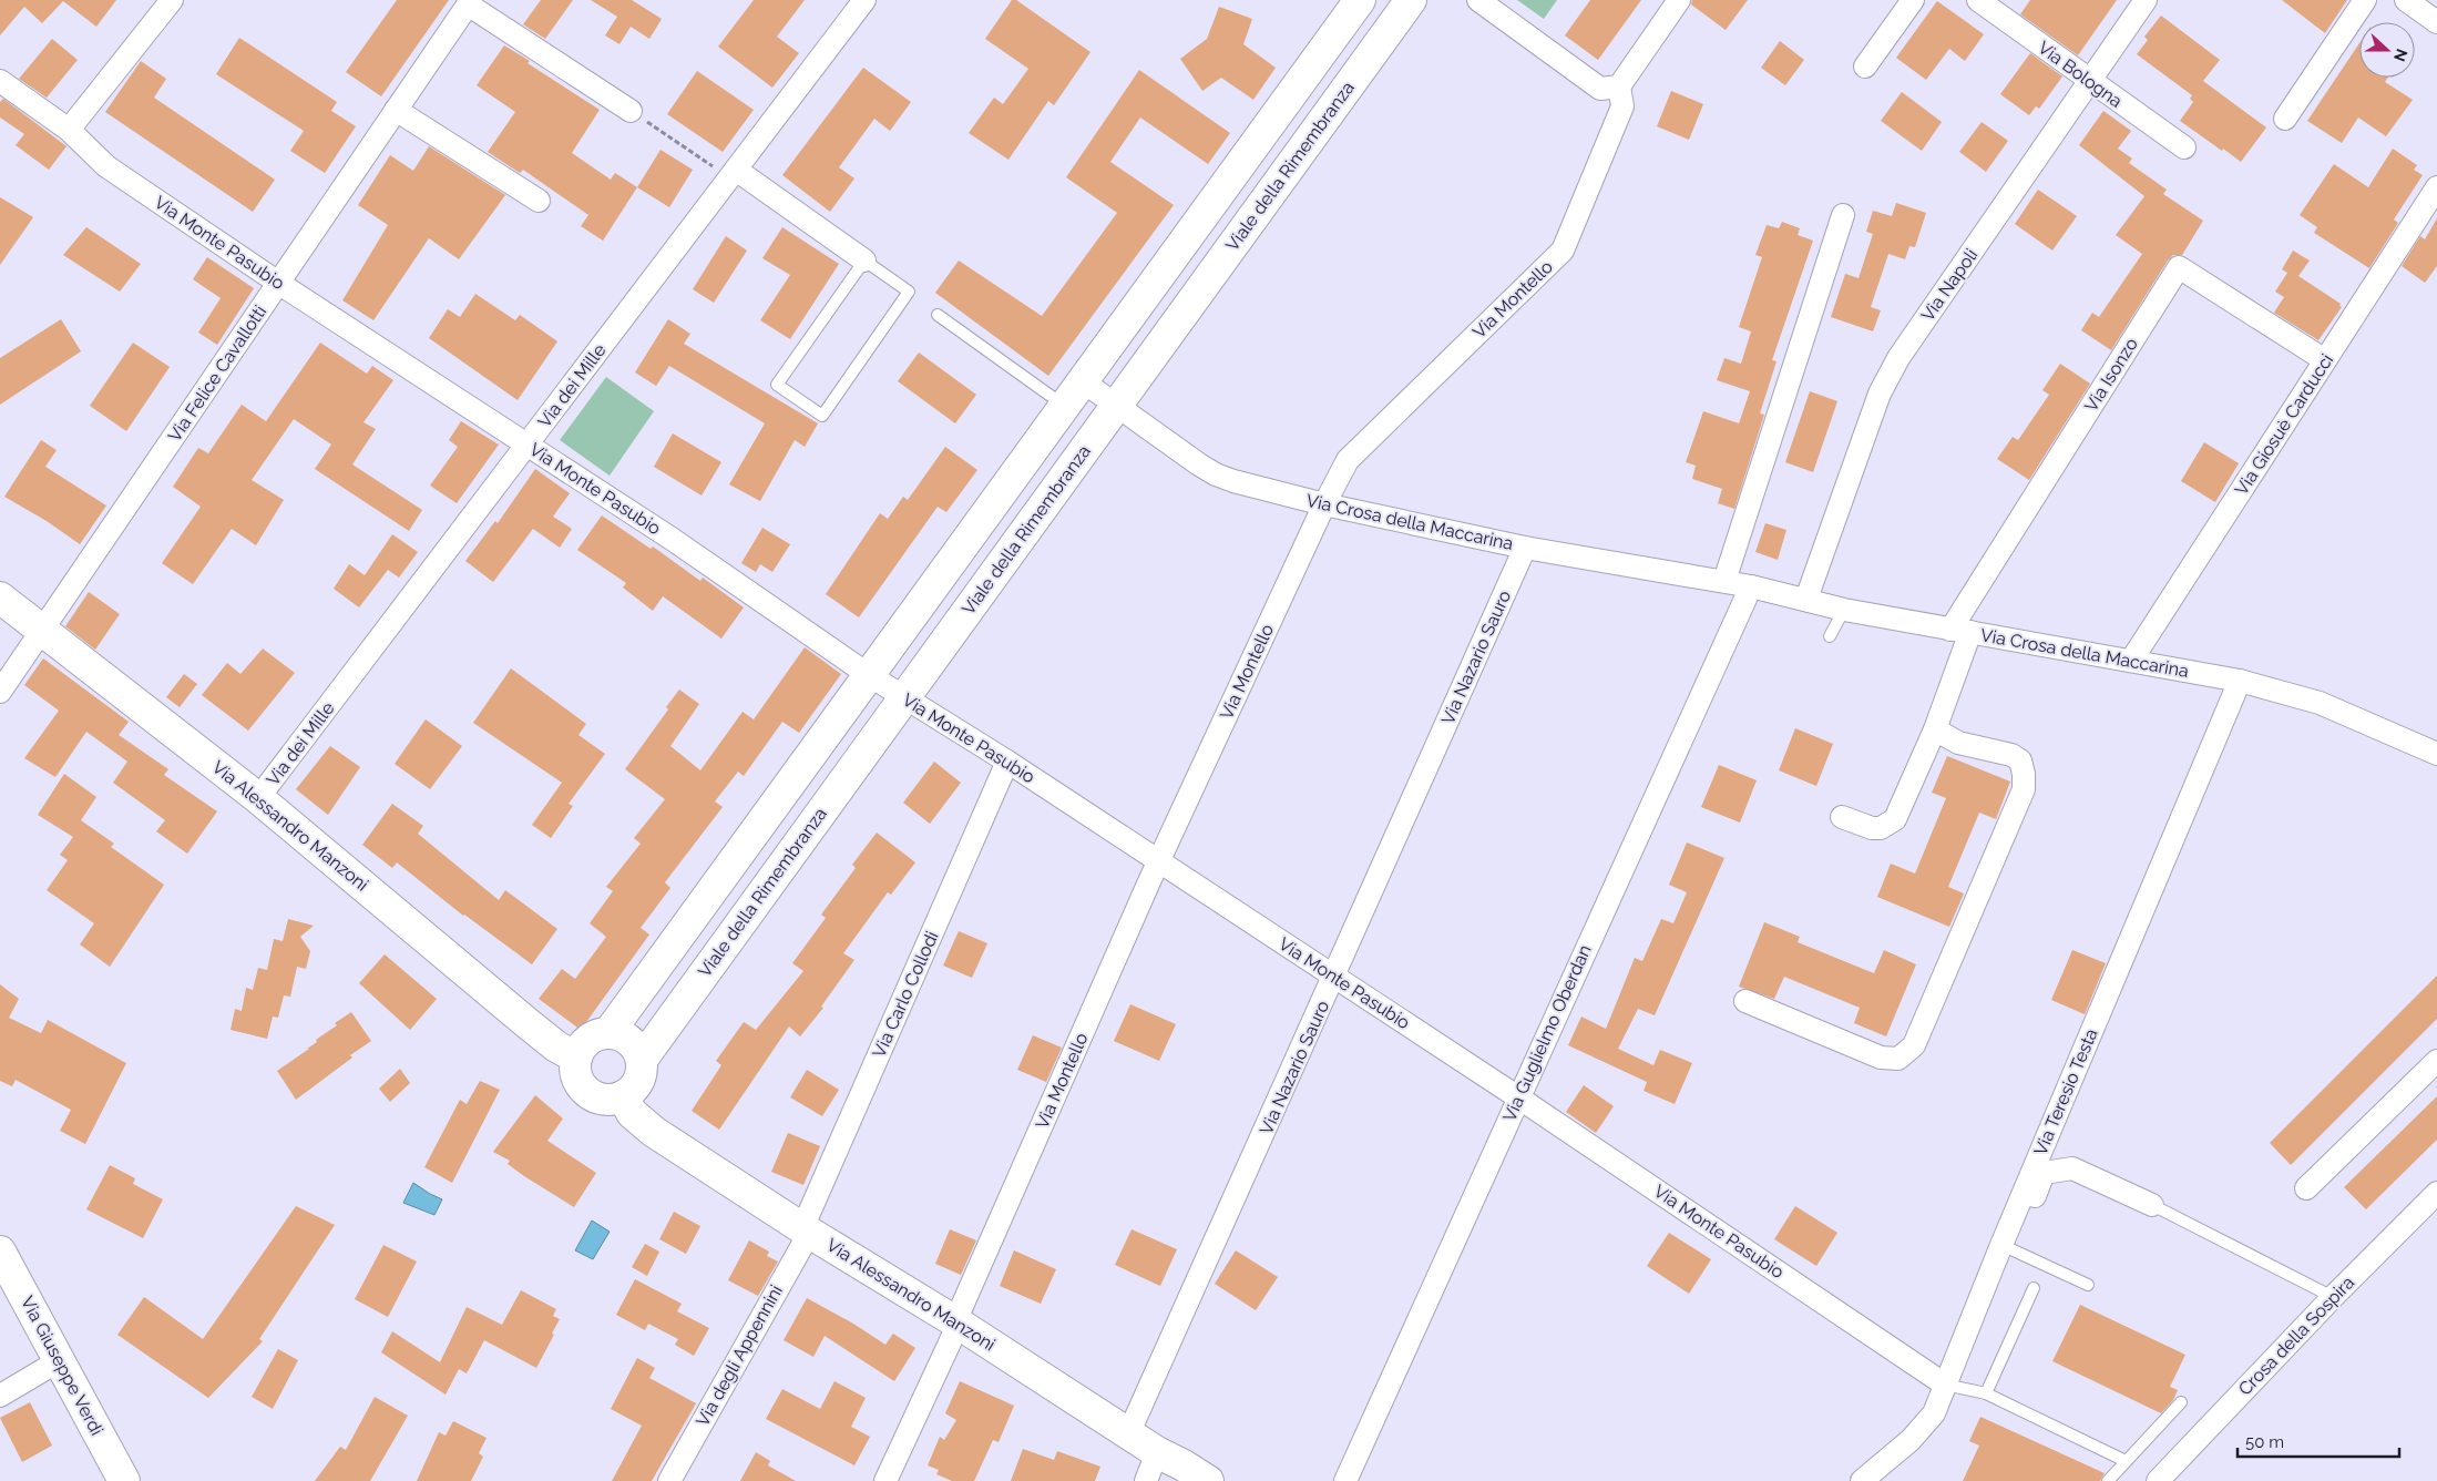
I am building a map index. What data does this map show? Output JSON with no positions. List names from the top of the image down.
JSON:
{
  "streets": {
    "street": [
      "Via Bologna",
      "Viale della Rimembranza",
      "Via Monte Pasubio",
      "Via Napoli",
      "Via Montello",
      "Via Felice Cavallotti",
      "Via Isonzo",
      "Via dei Mille",
      "Via Giosuè Carducci",
      "Via Crosa della Maccarina",
      "Via Nazario Sauro",
      "Via Alessandro Manzoni",
      "Via Carlo Collodi",
      "Via Guglielmo Oberdan",
      "Via Teresio Testa",
      "Crosa della Sospira",
      "Via degli Appennini",
      "Via Giuseppe Verdi"
    ]
  },
  "crossings": [
    ["Via Bologna", "Via Napoli"],
    ["Viale della Rimembranza", "Via Monte Pasubio"],
    ["Viale della Rimembranza", "Via Crosa della Maccarina"],
    ["Viale della Rimembranza", "Via Alessandro Manzoni"],
    ["Via Monte Pasubio", "Via Montello"],
    ["Via Monte Pasubio", "Via Felice Cavallotti"],
    ["Via Monte Pasubio", "Via dei Mille"],
    ["Via Monte Pasubio", "Via Nazario Sauro"],
    ["Via Monte Pasubio", "Via Carlo Collodi"],
    ["Via Monte Pasubio", "Via Guglielmo Oberdan"],
    ["Via Monte Pasubio", "Via Teresio Testa"],
    ["Via Napoli", "Via Crosa della Maccarina"],
    ["Via Montello", "Via Crosa della Maccarina"],
    ["Via Montello", "Via Alessandro Manzoni"],
    ["Via Felice Cavallotti", "Via Alessandro Manzoni"],
    ["Via Isonzo", "Via Giosuè Carducci"],
    ["Via Isonzo", "Via Crosa della Maccarina"],
    ["Via dei Mille", "Via Alessandro Manzoni"],
    ["Via Giosuè Carducci", "Via Crosa della Maccarina"],
    ["Via Crosa della Maccarina", "Via Nazario Sauro"],
    ["Via Crosa della Maccarina", "Via Guglielmo Oberdan"],
    ["Via Crosa della Maccarina", "Via Teresio Testa"],
    ["Via Nazario Sauro", "Via Alessandro Manzoni"],
    ["Via Alessandro Manzoni", "Via Carlo Collodi"],
    ["Via Alessandro Manzoni", "Via degli Appennini"],
    ["Via Carlo Collodi", "Via degli Appennini"]
  ],
  "scale_bar": "50 m",
  "north": "right"
}
